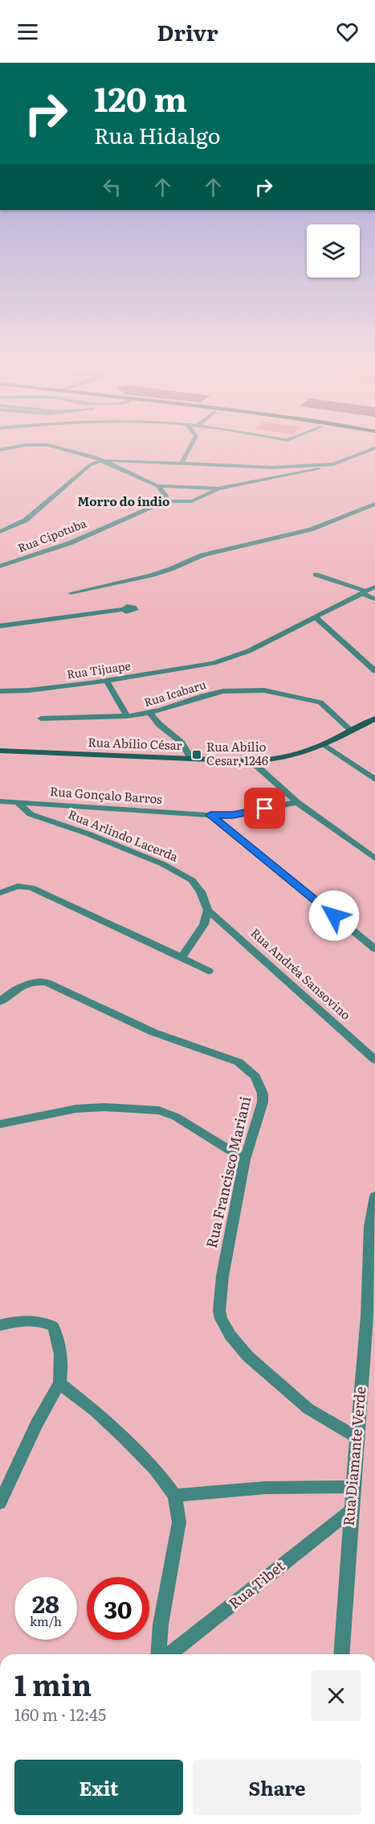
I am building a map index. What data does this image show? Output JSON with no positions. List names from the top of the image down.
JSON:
{
  "streets": {
    "main road": ["Rua Abílio César"],
    "street": [
      "Rua Cipotuba",
      "Rua Tijuape",
      "Rua Icabaru",
      "Rua Gonçalo Barros",
      "Rua Arlindo Lacerda",
      "Rua Andréa Sansovino",
      "Rua Francisco Mariani",
      "Rua Diamante Verde",
      "Rua Tibet"
    ]
  },
  "crossings": [
    ["Rua Icabaru", "Rua Abílio César"],
    ["Rua Gonçalo Barros", "Rua Arlindo Lacerda"],
    ["Rua Arlindo Lacerda", "Rua Andréa Sansovino"],
    ["Rua Francisco Mariani", "Rua Diamante Verde"],
    ["Rua Diamante Verde", "Rua Tibet"]
  ],
  "districts": ["Morro do índio"],
  "places": {
    "transit": ["Rua Abílio Cesar, 1246"]
  },
  "page": {
    "header": "Drivr",
    "turn": ["120 m", "Rua Hidalgo"],
    "speed": "28 km/h",
    "limit": "30",
    "heading": ["1 min", "160 m · 12:45"],
    "buttons": ["Exit", "Share"]
  }
}
